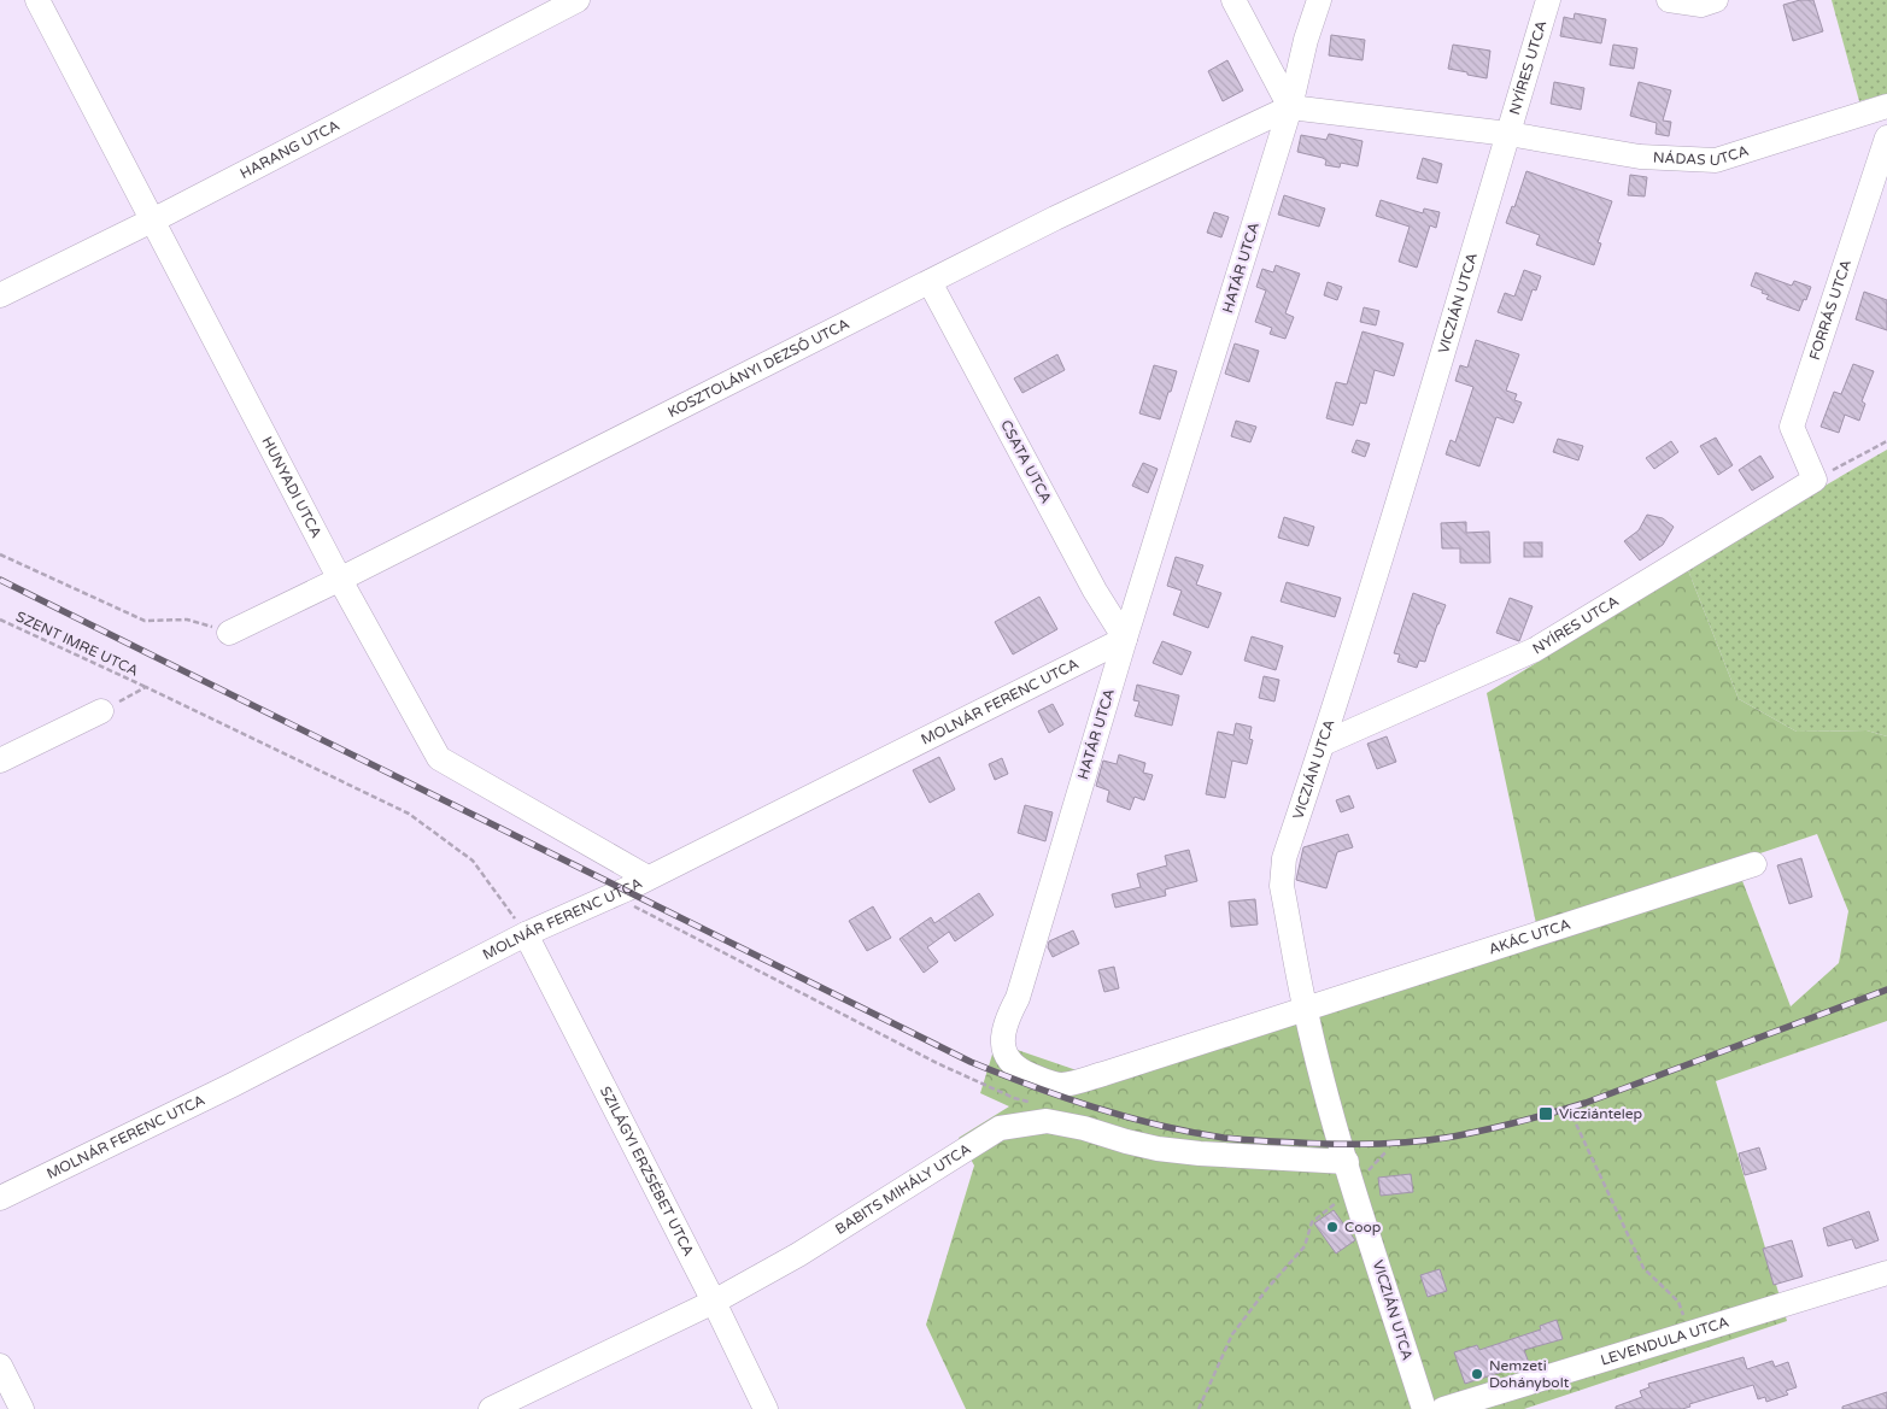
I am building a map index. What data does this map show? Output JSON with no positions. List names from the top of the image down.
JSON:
{
  "streets": {
    "street": [
      "NYÍRES UTCA",
      "HARANG UTCA",
      "NÁDAS UTCA",
      "HATÁR UTCA",
      "VICZIÁN UTCA",
      "FORRÁS UTCA",
      "KOSZTOLÁNYI DEZSŐ UTCA",
      "CSATA UTCA",
      "HUNYADI UTCA",
      "MOLNÁR FERENC UTCA",
      "AKÁC UTCA",
      "SZILÁGYI ERZSÉBET UTCA",
      "BABITS MIHÁLY UTCA",
      "LEVENDULA UTCA"
    ],
    "path": ["SZENT IMRE UTCA"]
  },
  "crossings": [
    ["NYÍRES UTCA", "NÁDAS UTCA"],
    ["NYÍRES UTCA", "VICZIÁN UTCA"],
    ["NYÍRES UTCA", "FORRÁS UTCA"],
    ["HARANG UTCA", "HUNYADI UTCA"],
    ["NÁDAS UTCA", "VICZIÁN UTCA"],
    ["HATÁR UTCA", "VICZIÁN UTCA"],
    ["HATÁR UTCA", "KOSZTOLÁNYI DEZSŐ UTCA"],
    ["HATÁR UTCA", "CSATA UTCA"],
    ["HATÁR UTCA", "MOLNÁR FERENC UTCA"],
    ["HATÁR UTCA", "AKÁC UTCA"],
    ["VICZIÁN UTCA", "AKÁC UTCA"],
    ["VICZIÁN UTCA", "BABITS MIHÁLY UTCA"],
    ["KOSZTOLÁNYI DEZSŐ UTCA", "CSATA UTCA"],
    ["KOSZTOLÁNYI DEZSŐ UTCA", "HUNYADI UTCA"],
    ["CSATA UTCA", "MOLNÁR FERENC UTCA"],
    ["HUNYADI UTCA", "MOLNÁR FERENC UTCA"],
    ["SZENT IMRE UTCA", "MOLNÁR FERENC UTCA"],
    ["SZENT IMRE UTCA", "SZILÁGYI ERZSÉBET UTCA"],
    ["MOLNÁR FERENC UTCA", "SZILÁGYI ERZSÉBET UTCA"],
    ["SZILÁGYI ERZSÉBET UTCA", "BABITS MIHÁLY UTCA"]
  ],
  "places": {
    "transit": ["Vicziántelep"],
    "other": ["Coop", "Nemzeti Dohánybolt"]
  }
}
